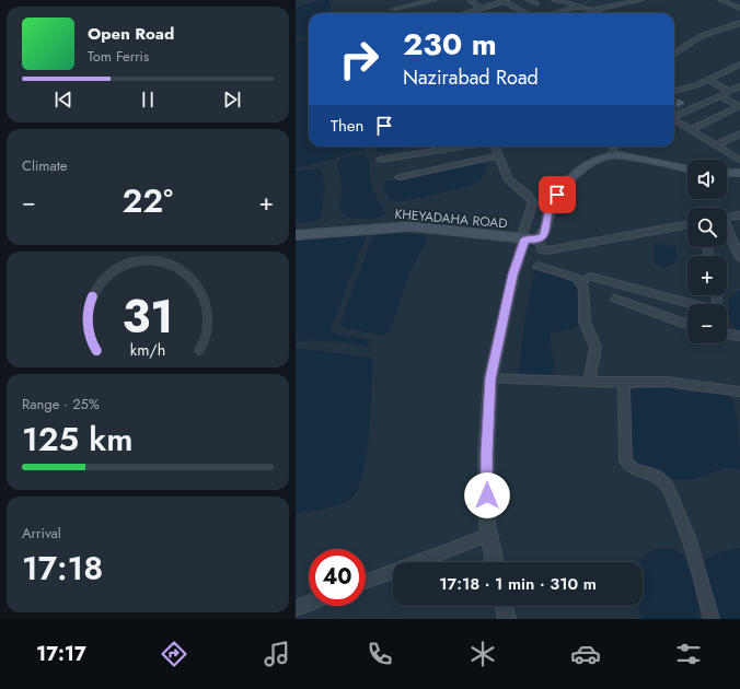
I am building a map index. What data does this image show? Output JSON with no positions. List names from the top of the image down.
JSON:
{
  "streets": {
    "main road": ["KHEYADAHA ROAD"]
  },
  "page": {
    "turn": ["230 m", "Nazirabad Road"],
    "song": ["Open Road", "Tom Ferris"],
    "then": "Then",
    "tile": [
      "Climate",
      ["Range · 25%", "125 km"],
      ["Arrival", "17:18"]
    ],
    "map_buttons": ["+", "−"],
    "heat": ["−", "22°", "+"],
    "limit": "40",
    "trip": "17:18 · 1 min · 310 m",
    "tabs": "17:17",
    "gauge": ["31", "km/h"]
  }
}
